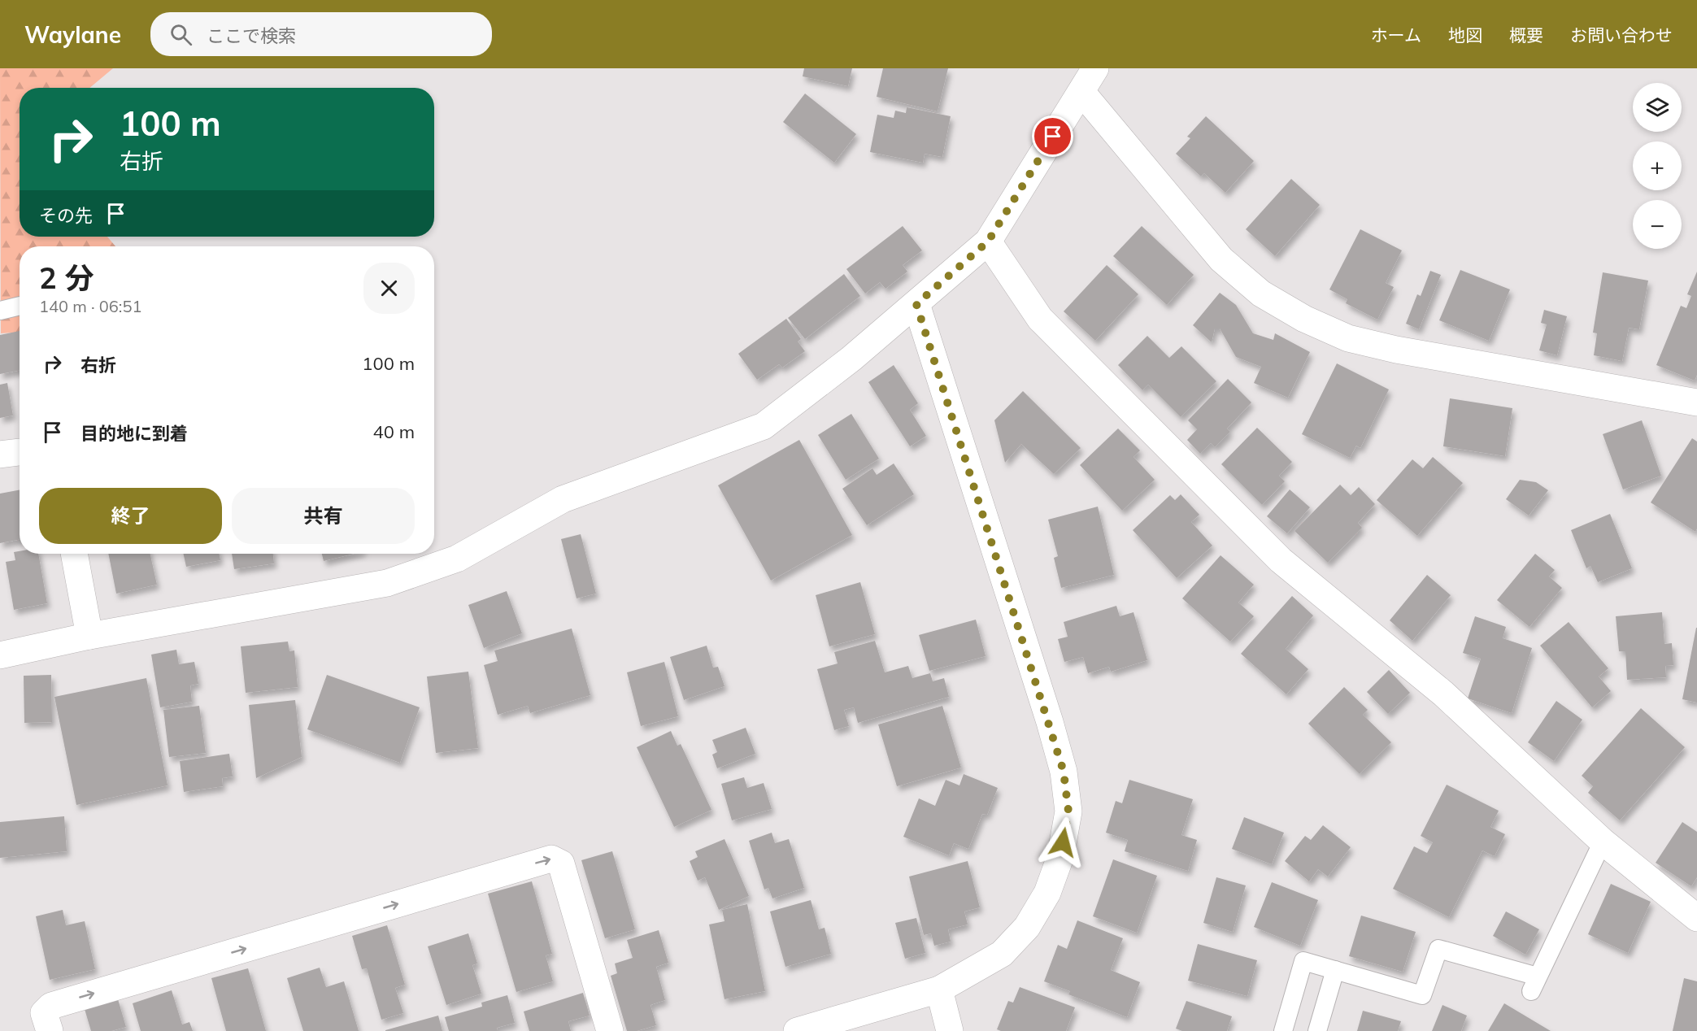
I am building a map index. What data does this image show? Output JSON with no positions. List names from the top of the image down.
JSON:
{
  "page": {
    "header": "Waylane",
    "search": "ここで検索",
    "nav": [
      "ホーム",
      "地図",
      "概要",
      "お問い合わせ"
    ],
    "map_buttons": ["+", "−"],
    "turn": ["100 m", "右折"],
    "then": "その先",
    "heading": ["2 分", "140 m · 06:51"],
    "list": [
      {
        "name": "右折",
        "value": "100 m"
      },
      {
        "name": "目的地に到着",
        "value": "40 m"
      }
    ],
    "buttons": ["終了", "共有"]
  }
}
